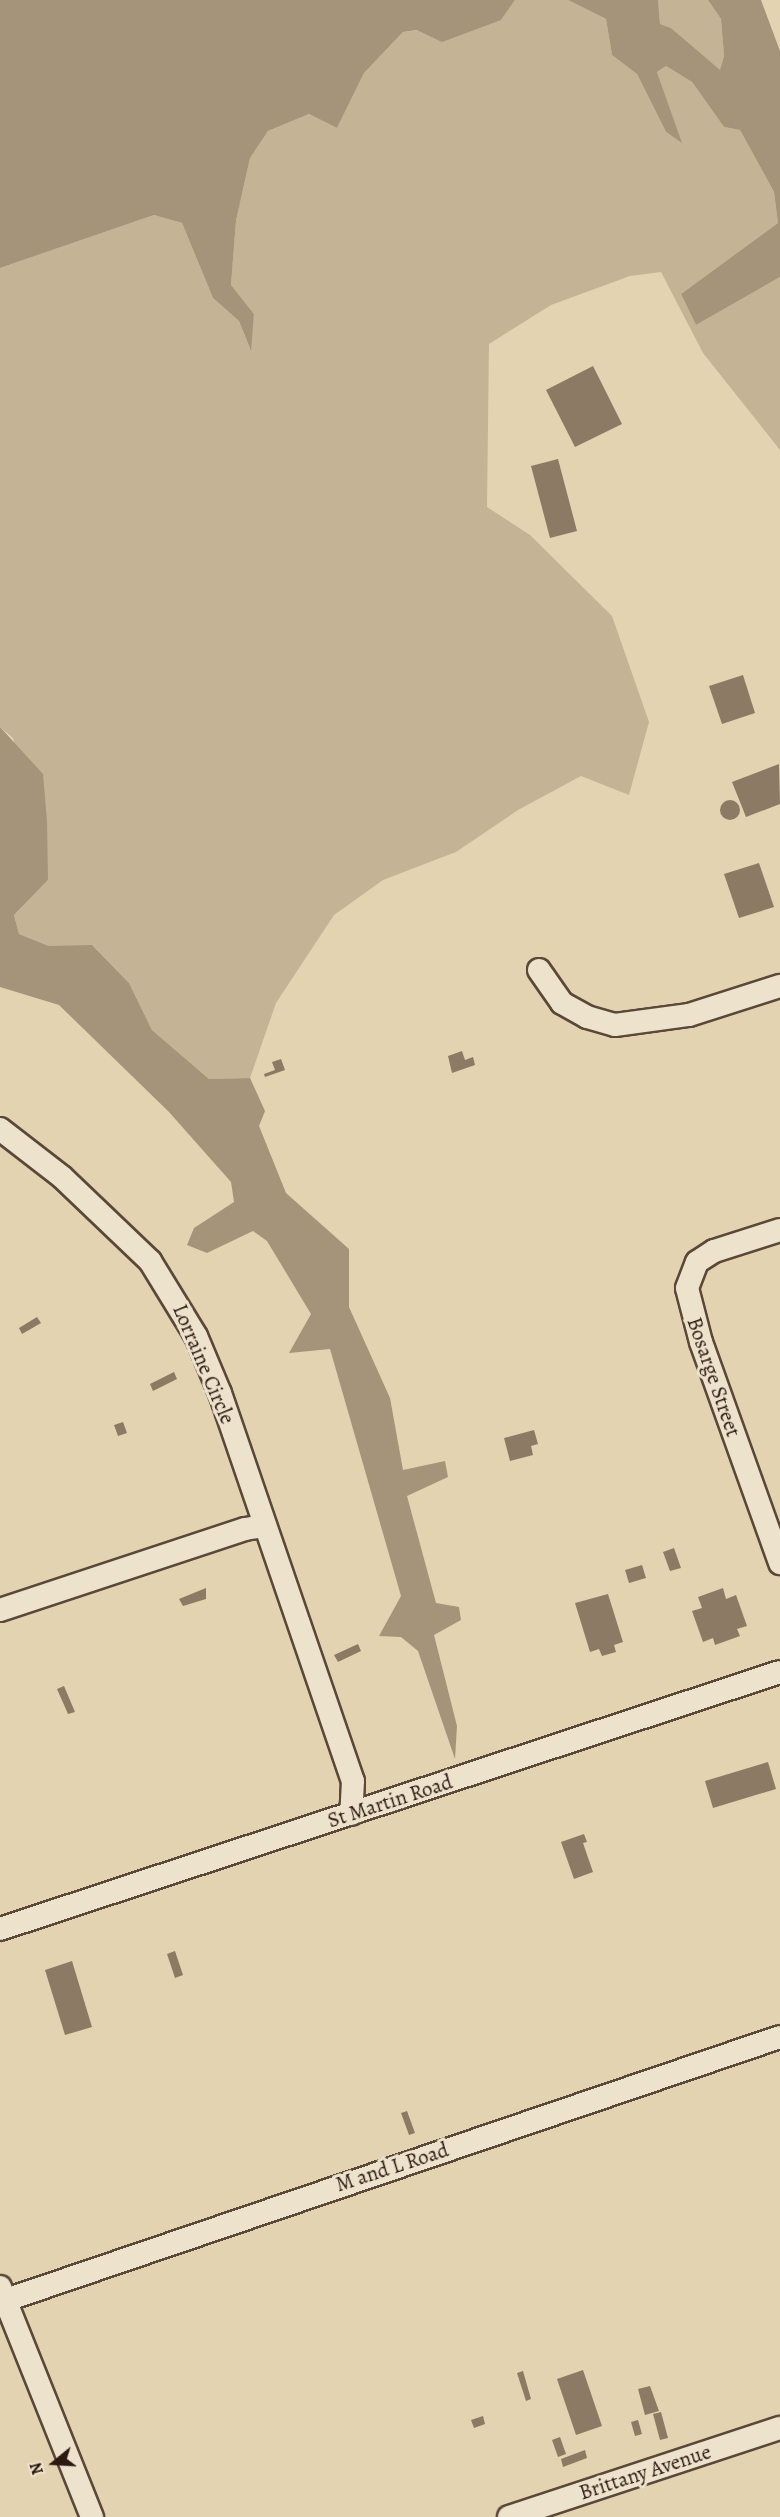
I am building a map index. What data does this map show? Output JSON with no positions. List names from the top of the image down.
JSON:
{
  "streets": {
    "street": [
      "Lorraine Circle",
      "Bosarge Street",
      "St Martin Road",
      "M and L Road",
      "Brittany Avenue"
    ]
  },
  "crossings": [
    ["Lorraine Circle", "St Martin Road"]
  ],
  "north": "left"
}
